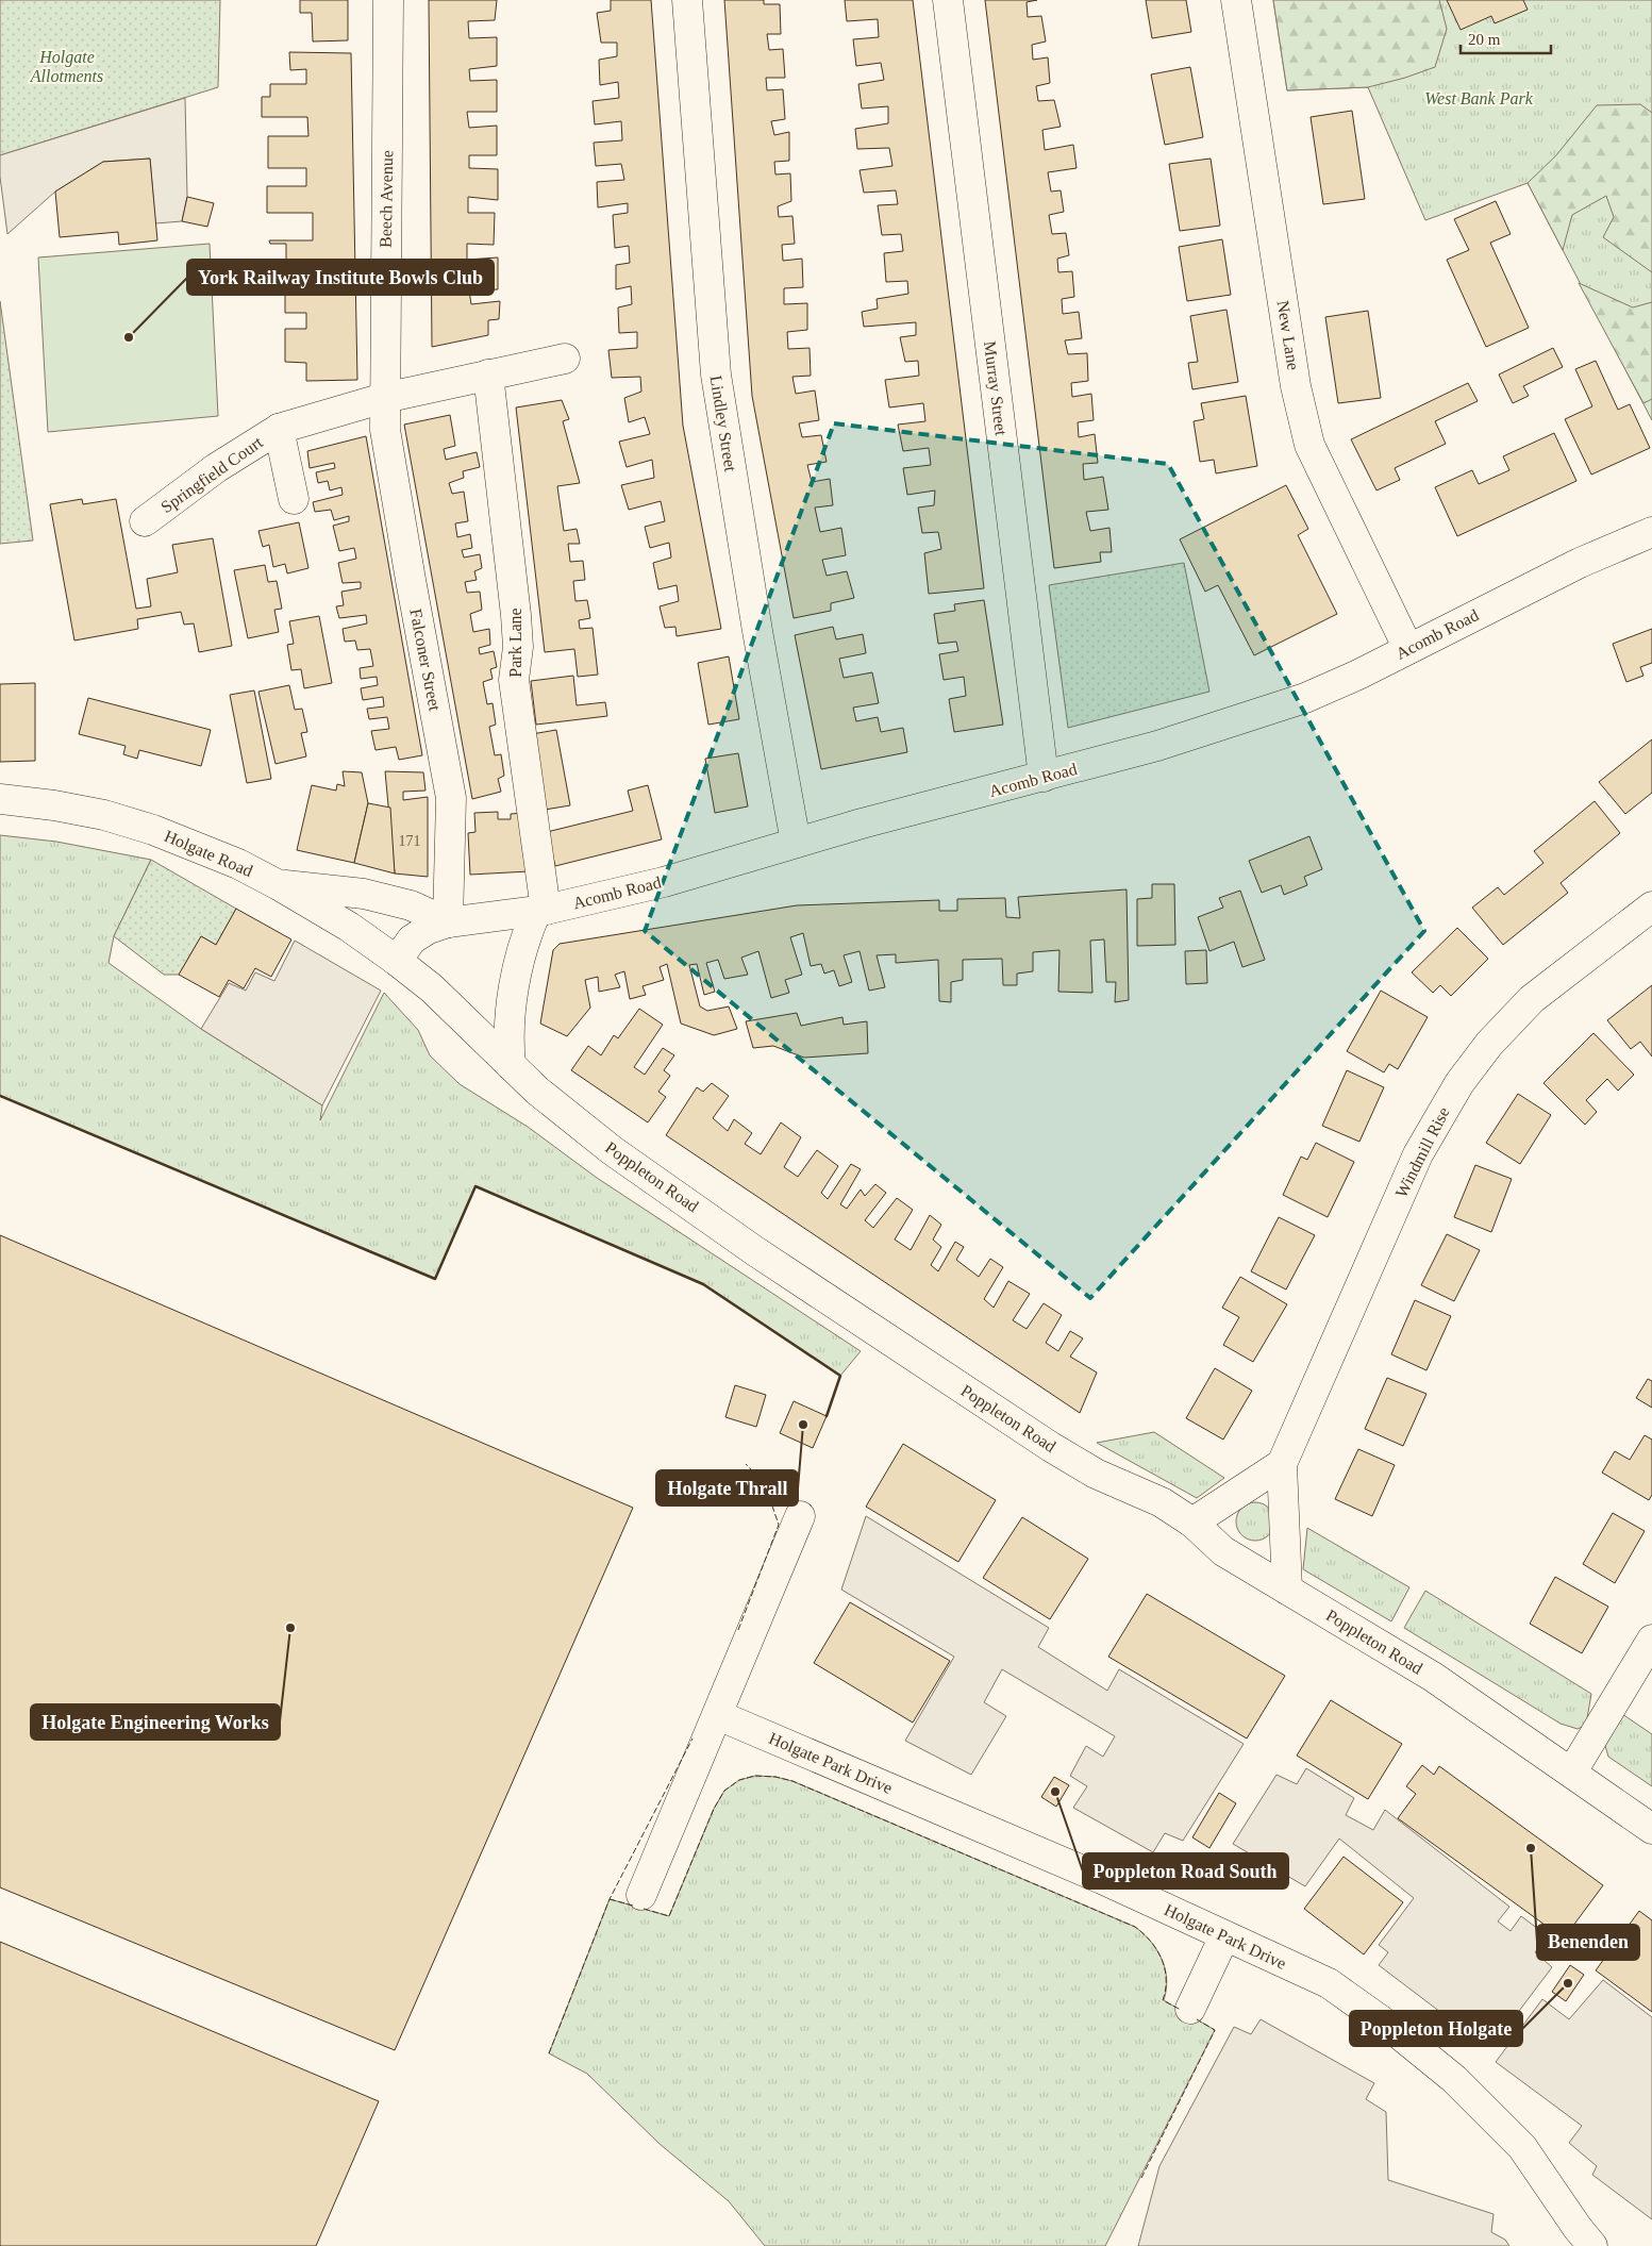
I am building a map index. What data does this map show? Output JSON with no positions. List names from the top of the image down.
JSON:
{
  "streets": {
    "street": [
      "Beech Avenue",
      "New Lane",
      "Murray Street",
      "Lindley Street",
      "Springfield Court",
      "Acomb Road",
      "Park Lane",
      "Falconer Street",
      "Holgate Road",
      "Windmill Rise",
      "Poppleton Road",
      "Holgate Park Drive"
    ]
  },
  "crossings": [
    ["Beech Avenue", "Springfield Court"],
    ["Beech Avenue", "Falconer Street"],
    ["New Lane", "Acomb Road"],
    ["Murray Street", "Acomb Road"],
    ["Lindley Street", "Acomb Road"],
    ["Springfield Court", "Park Lane"],
    ["Springfield Court", "Falconer Street"],
    ["Acomb Road", "Park Lane"],
    ["Acomb Road", "Falconer Street"],
    ["Acomb Road", "Holgate Road"],
    ["Acomb Road", "Poppleton Road"],
    ["Holgate Road", "Poppleton Road"],
    ["Windmill Rise", "Poppleton Road"]
  ],
  "parks": ["Holgate Allotments", "West Bank Park"],
  "places": [
    "York Railway Institute Bowls Club",
    "Holgate Thrall",
    "Holgate Engineering Works",
    "Poppleton Road South",
    "Benenden",
    "Poppleton Holgate"
  ],
  "house_numbers": ["171"],
  "scale_bar": "20 m"
}
